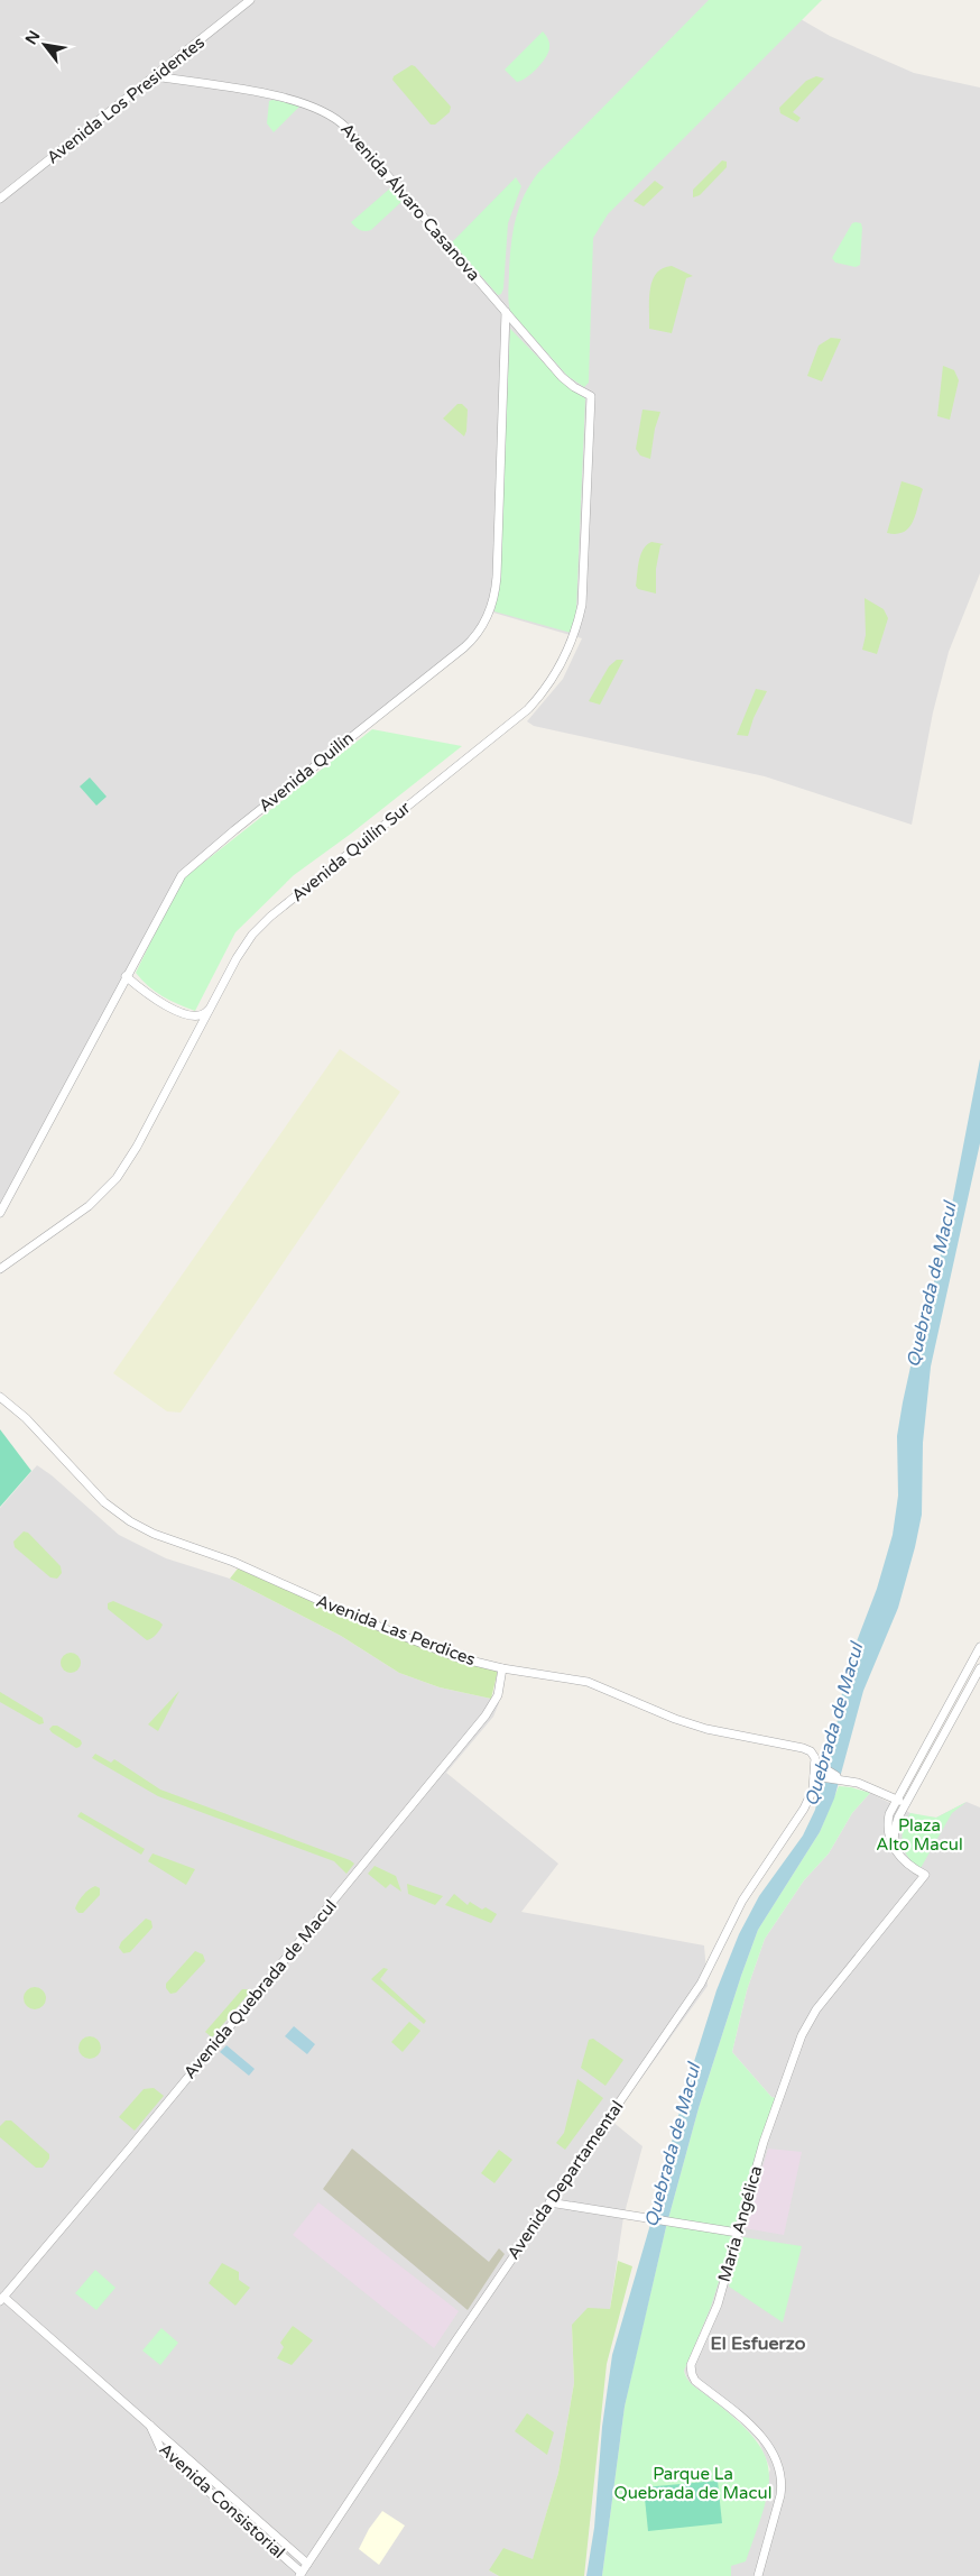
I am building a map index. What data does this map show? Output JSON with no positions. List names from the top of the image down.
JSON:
{
  "streets": {
    "street": [
      "Avenida Los Presidentes",
      "Avenida Álvaro Casanova",
      "Avenida Quilín",
      "Avenida Quilín Sur",
      "Avenida Las Perdices",
      "Avenida Quebrada de Macul",
      "Avenida Departamental",
      "María Angélica",
      "Avenida Consistorial"
    ]
  },
  "crossings": [
    ["Avenida Los Presidentes", "Avenida Álvaro Casanova"],
    ["Avenida Álvaro Casanova", "Avenida Quilín"],
    ["Avenida Álvaro Casanova", "Avenida Quilín Sur"],
    ["Avenida Las Perdices", "Avenida Quebrada de Macul"],
    ["Avenida Las Perdices", "Avenida Departamental"],
    ["Avenida Quebrada de Macul", "Avenida Consistorial"],
    ["Avenida Departamental", "Avenida Consistorial"]
  ],
  "districts": ["El Esfuerzo"],
  "water": ["Quebrada de Macul"],
  "parks": ["Plaza Alto Macul", "Parque La Quebrada de Macul"],
  "north": "top left"
}
